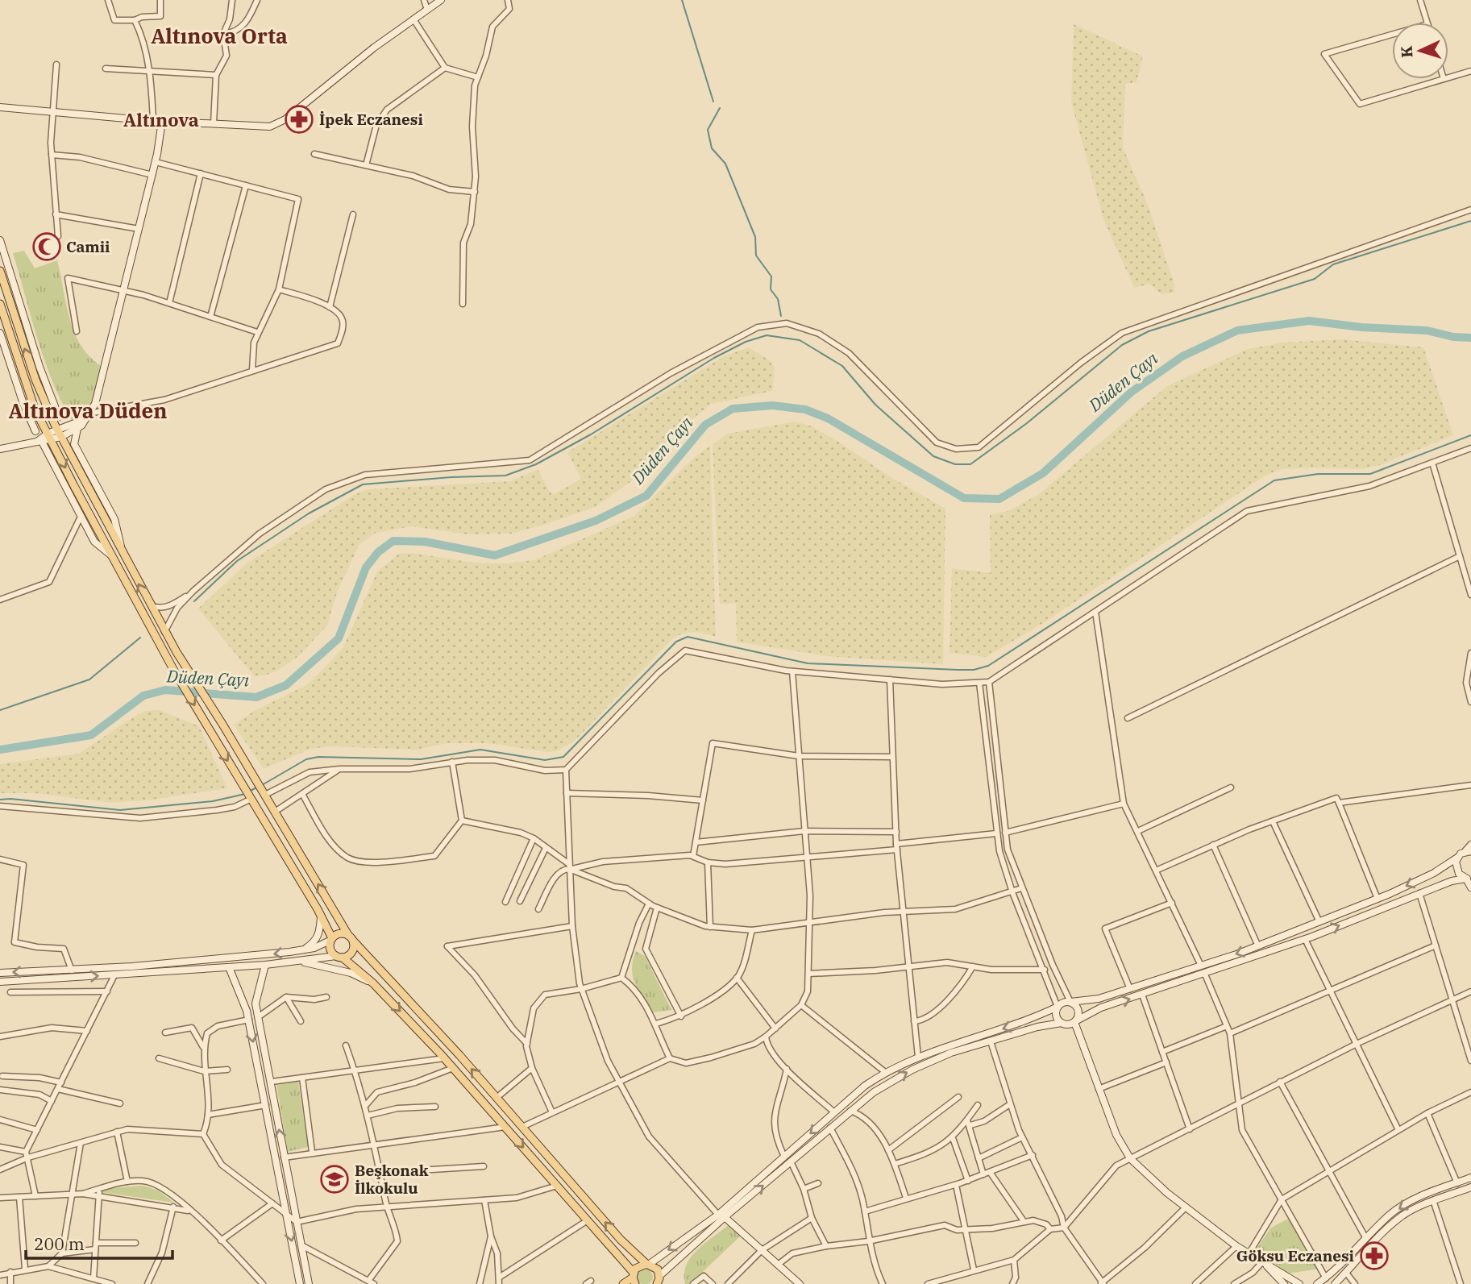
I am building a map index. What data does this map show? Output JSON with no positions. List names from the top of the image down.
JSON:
{
  "districts": ["Altınova Orta", "Altınova", "Altınova Düden"],
  "water": ["Düden Çayı"],
  "places": {
    "pharmacy": ["İpek Eczanesi", "Göksu Eczanesi"],
    "mosque": ["Camii"],
    "school or university": ["Beşkonak İlkokulu"]
  },
  "scale_bar": "200 m",
  "north": "left"
}
